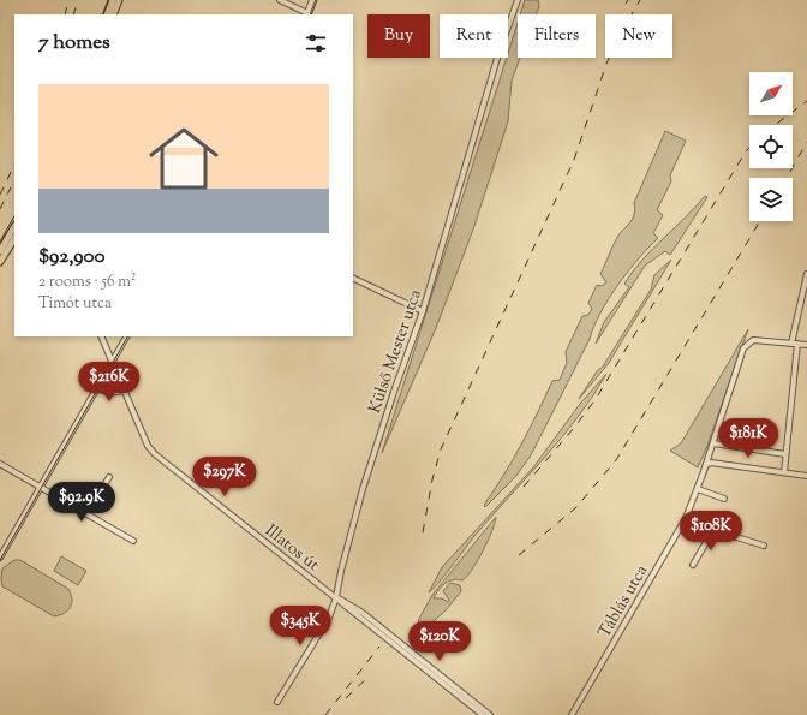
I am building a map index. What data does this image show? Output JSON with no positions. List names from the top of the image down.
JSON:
{
  "streets": {
    "street": ["Külső Mester utca", "Illatos út", "Táblás utca"]
  },
  "crossings": [
    ["Külső Mester utca", "Illatos út"]
  ],
  "north": "top right",
  "page": {
    "chip": [
      "Buy",
      "Rent",
      "Filters",
      "New"
    ],
    "heading": "7 homes",
    "list": [
      {
        "name": "$92,900",
        "note": "2 rooms · 56 m² · Timót utca"
      }
    ],
    "price": [
      "$216K",
      "$181K",
      "$297K",
      "$92.9K",
      "$108K",
      "$345K",
      "$120K"
    ]
  }
}
